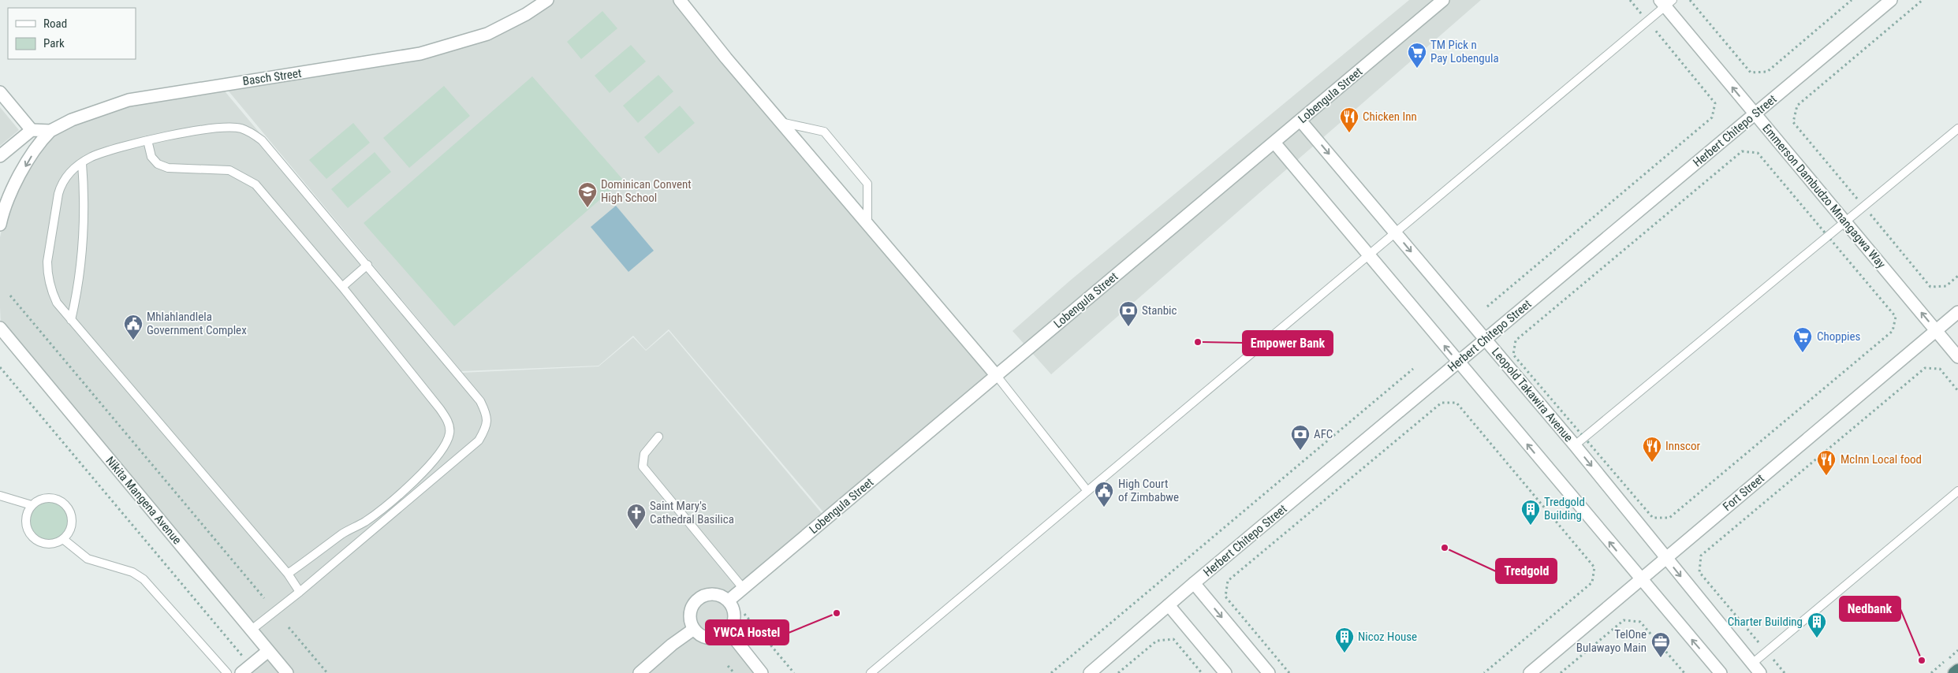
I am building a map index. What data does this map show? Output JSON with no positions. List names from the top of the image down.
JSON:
{
  "streets": {
    "street": [
      "Basch Street",
      "Lobengula Street",
      "Herbert Chitepo Street",
      "Emmerson Dambudzo Mnangagwa Way",
      "Leopold Takawira Avenue",
      "Fort Street",
      "Nikita Mangena Avenue"
    ]
  },
  "crossings": [
    ["Lobengula Street", "Leopold Takawira Avenue"],
    ["Herbert Chitepo Street", "Emmerson Dambudzo Mnangagwa Way"],
    ["Herbert Chitepo Street", "Leopold Takawira Avenue"],
    ["Emmerson Dambudzo Mnangagwa Way", "Fort Street"],
    ["Leopold Takawira Avenue", "Fort Street"]
  ],
  "one_way": ["Emmerson Dambudzo Mnangagwa Way"],
  "places": {
    "supermarket": ["TM Pick n Pay Lobengula", "Choppies"],
    "restaurant": ["Chicken Inn", "Innscor", "McInn Local food"],
    "school or university": ["Dominican Convent High School"],
    "bank": ["Stanbic", "AFC"],
    "public building": ["Mhlahlandlela Government Complex", "High Court of Zimbabwe"],
    "other": [
      "Empower Bank",
      "Tredgold",
      "YWCA Hostel",
      "Nedbank"
    ],
    "building": ["Tredgold Building", "Charter Building", "Nicoz House"],
    "church": ["Saint Mary's Cathedral Basilica"],
    "office": ["TelOne Bulawayo Main"]
  },
  "legend": ["Road", "Park"]
}
